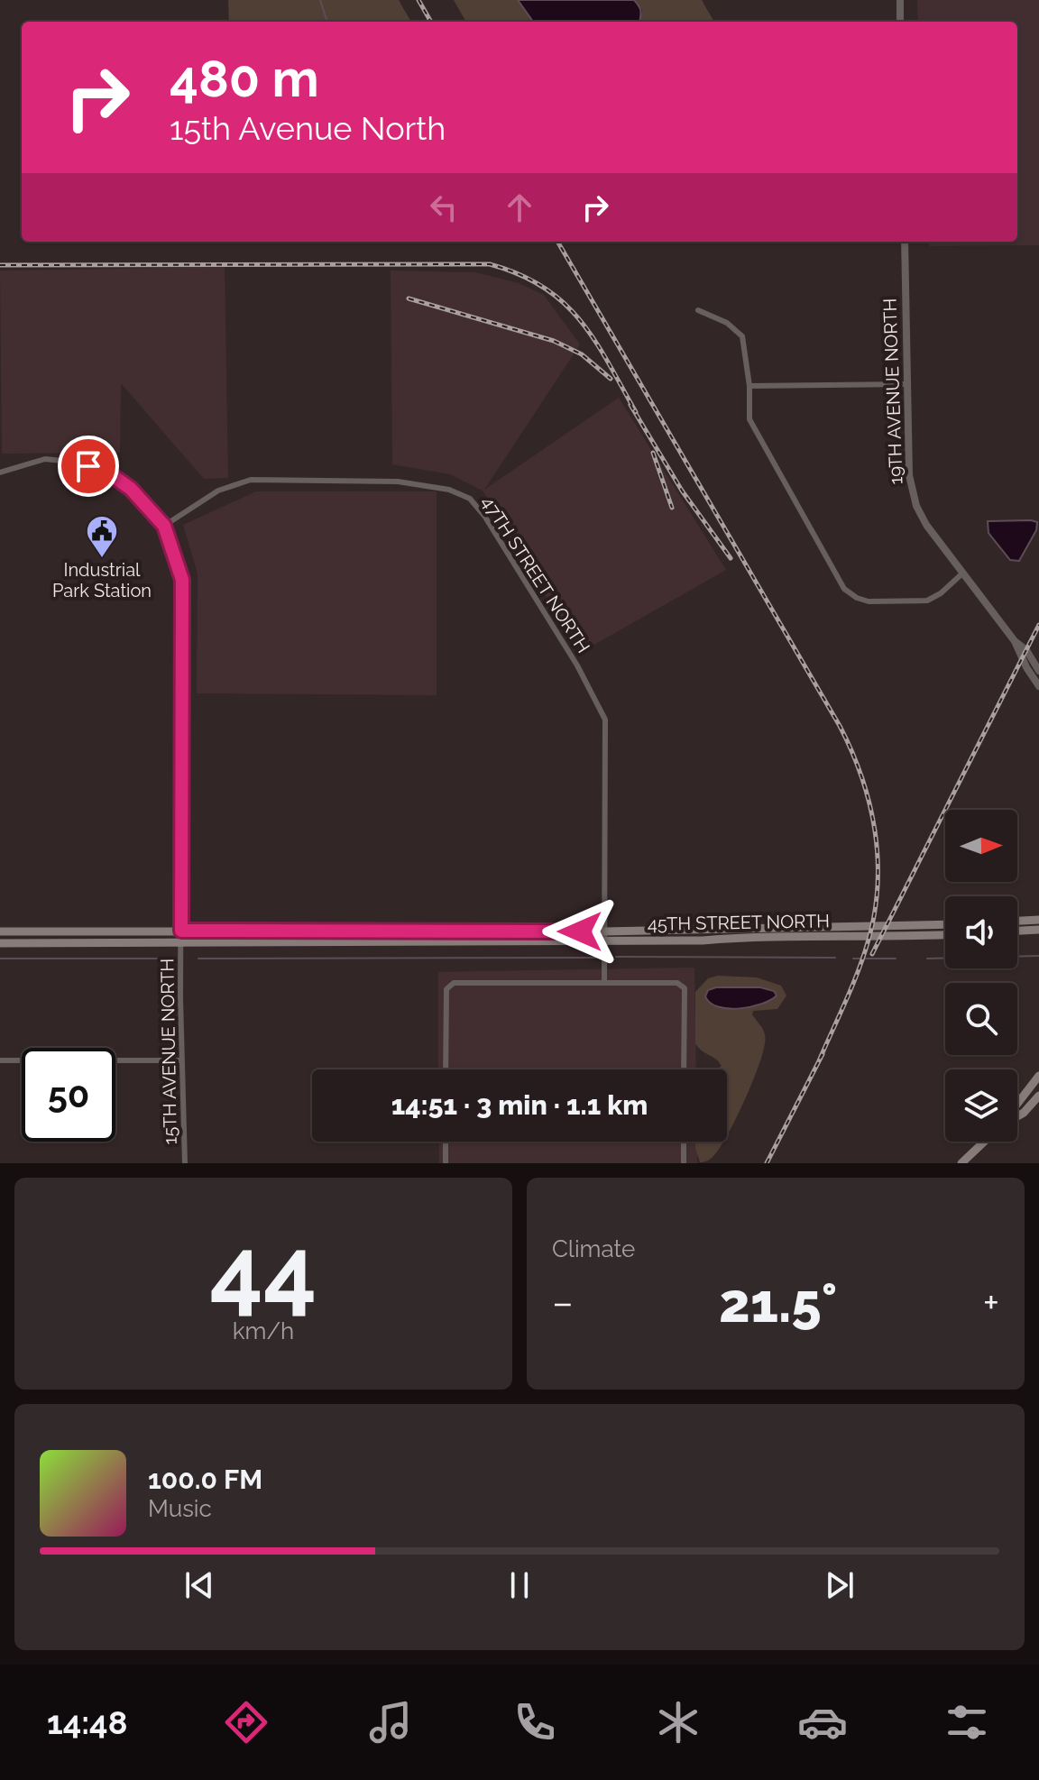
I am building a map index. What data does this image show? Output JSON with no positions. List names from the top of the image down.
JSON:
{
  "streets": {
    "main road": ["45TH STREET NORTH"],
    "street": ["19TH AVENUE NORTH", "47TH STREET NORTH", "15TH AVENUE NORTH"]
  },
  "crossings": [
    ["47TH STREET NORTH", "45TH STREET NORTH"],
    ["47TH STREET NORTH", "15TH AVENUE NORTH"],
    ["45TH STREET NORTH", "15TH AVENUE NORTH"]
  ],
  "places": {
    "public building": ["Industrial Park Station"]
  },
  "north": "right",
  "page": {
    "turn": ["480 m", "15th Avenue North"],
    "limit": "50",
    "trip": "14:51 · 3 min · 1.1 km",
    "tile": [
      ["44", "km/h"],
      "Climate"
    ],
    "heat": ["−", "21.5°", "+"],
    "song": ["100.0 FM", "Music"],
    "tabs": "14:48"
  }
}
